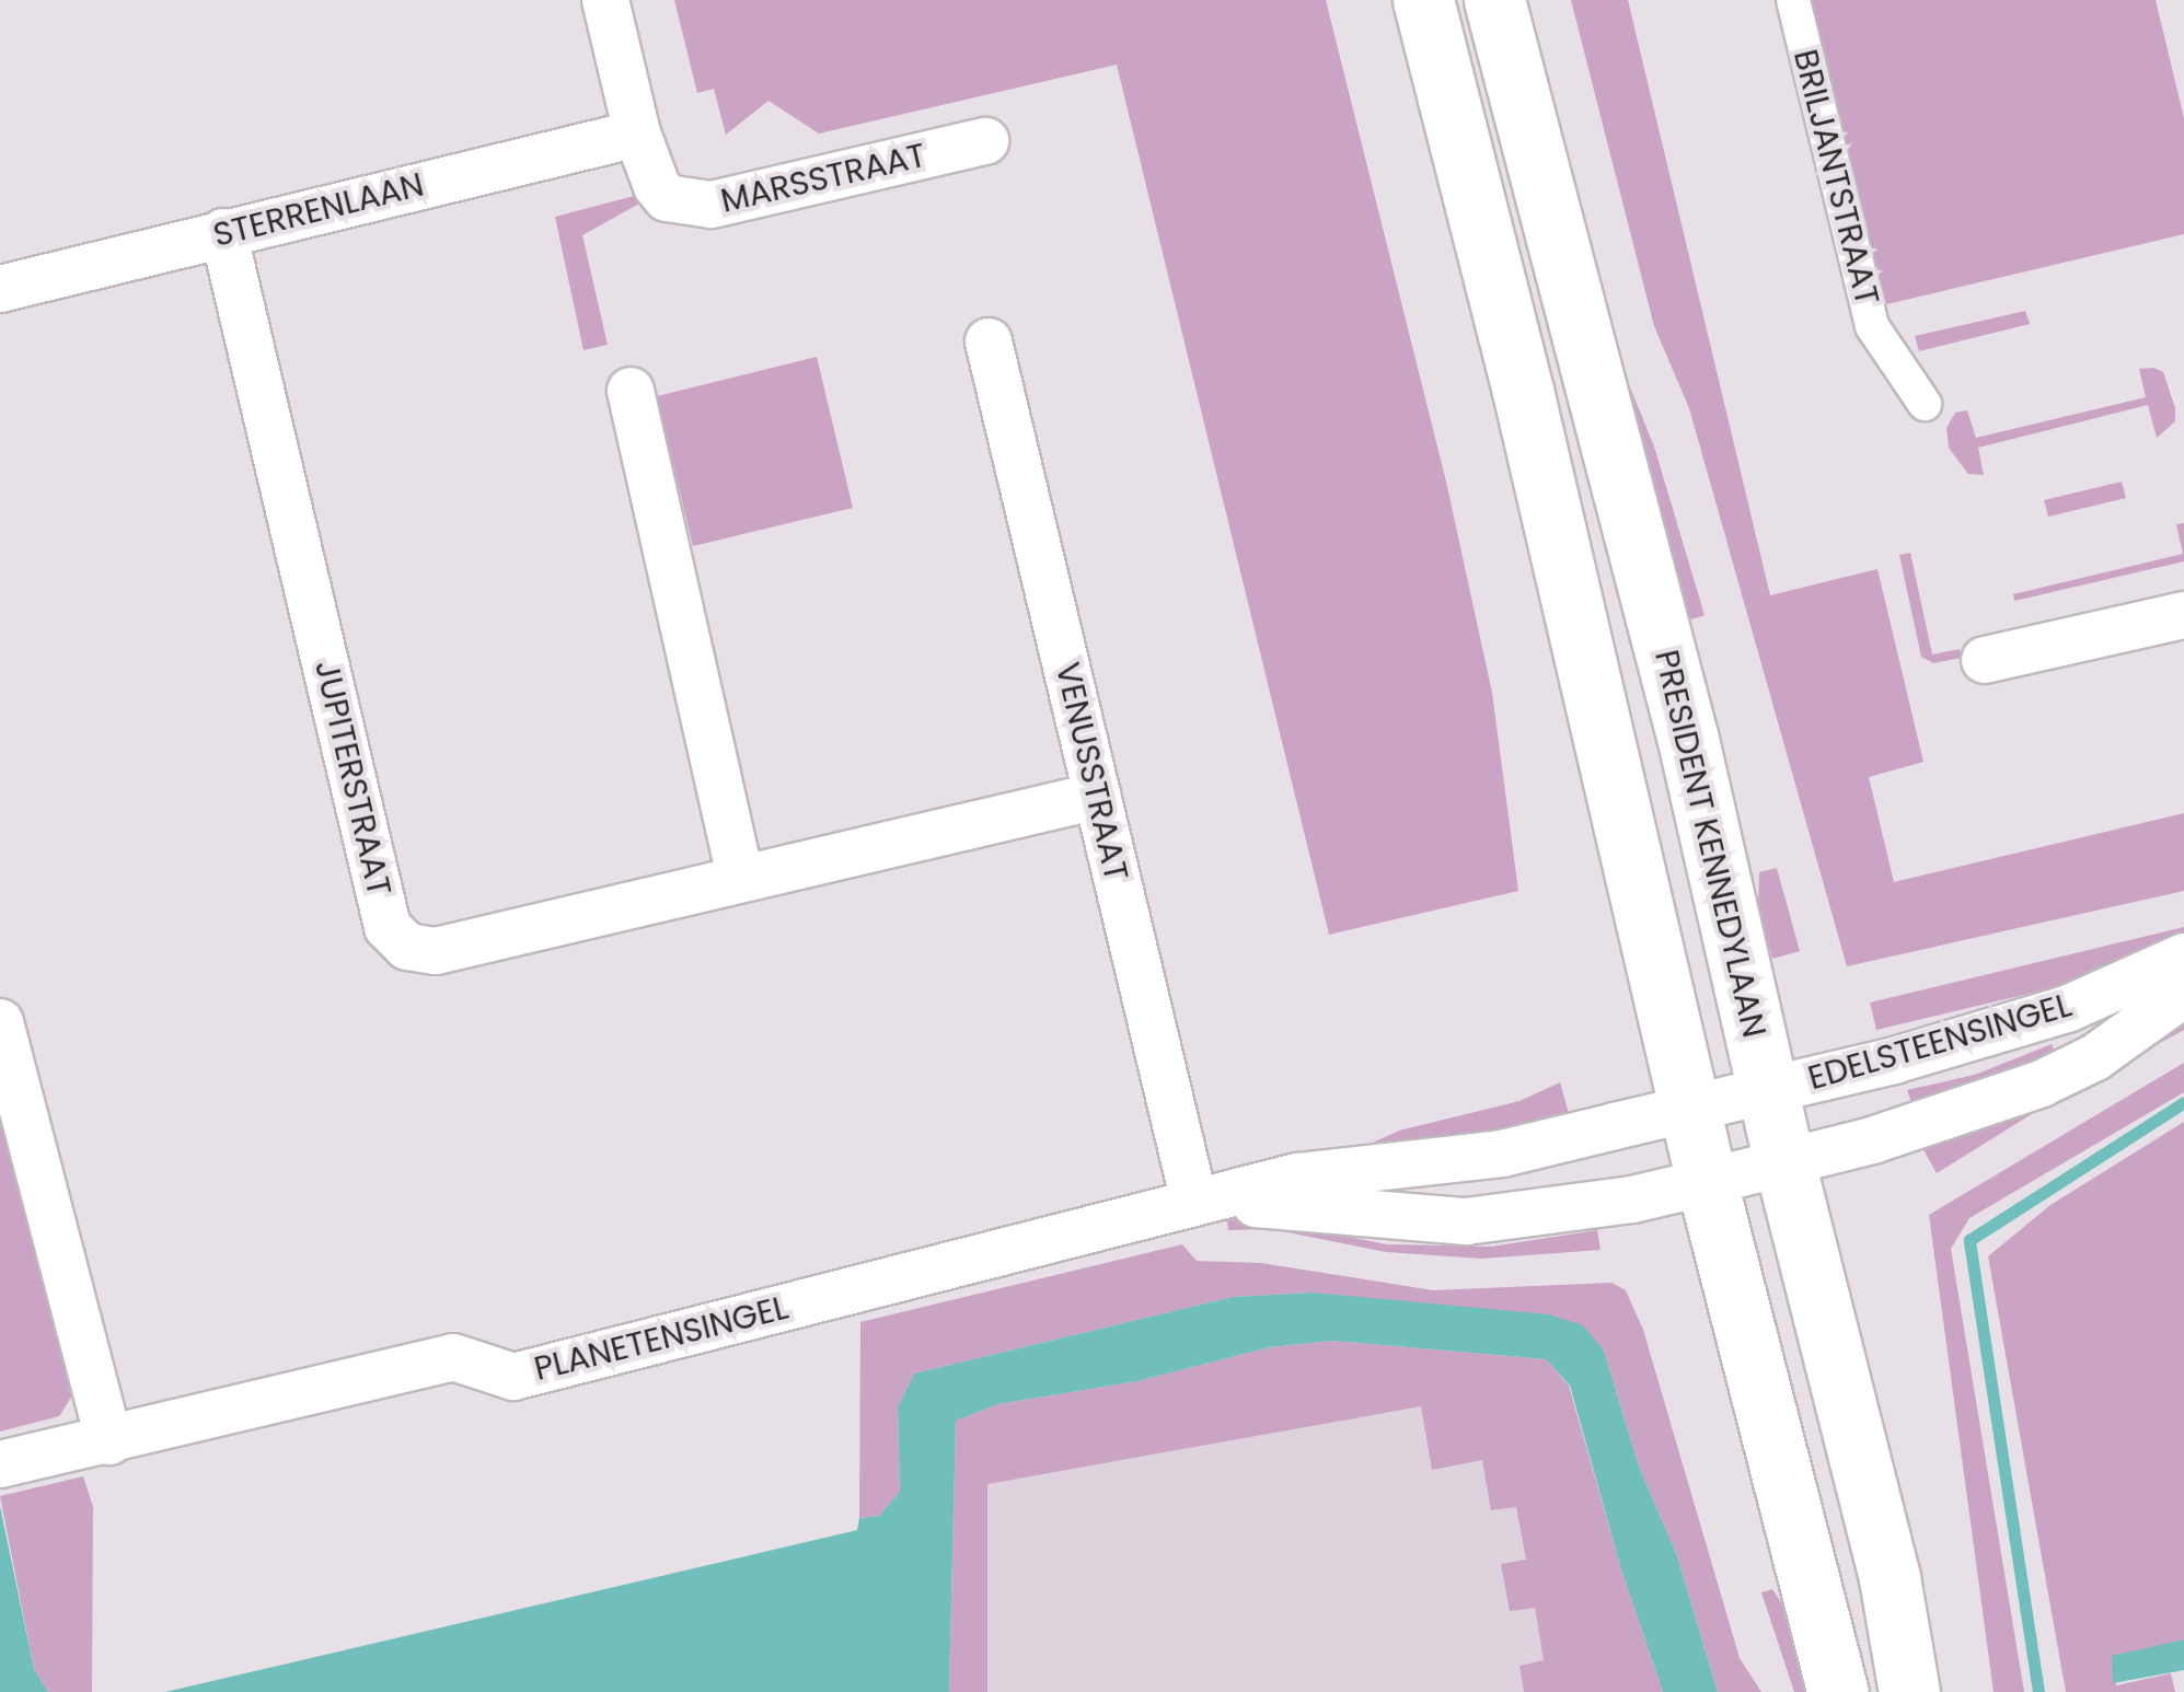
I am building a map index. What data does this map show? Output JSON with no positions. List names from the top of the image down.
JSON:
{
  "streets": {
    "main road": ["PRESIDENT KENNEDYLAAN"],
    "street": [
      "BRILJANTSTRAAT",
      "MARSSTRAAT",
      "STERRENLAAN",
      "VENUSSTRAAT",
      "JUPITERSTRAAT",
      "EDELSTEENSINGEL",
      "PLANETENSINGEL"
    ]
  },
  "crossings": [
    ["MARSSTRAAT", "STERRENLAAN"],
    ["STERRENLAAN", "JUPITERSTRAAT"],
    ["VENUSSTRAAT", "JUPITERSTRAAT"],
    ["VENUSSTRAAT", "PLANETENSINGEL"],
    ["PRESIDENT KENNEDYLAAN", "EDELSTEENSINGEL"],
    ["PRESIDENT KENNEDYLAAN", "PLANETENSINGEL"],
    ["EDELSTEENSINGEL", "PLANETENSINGEL"]
  ]
}
